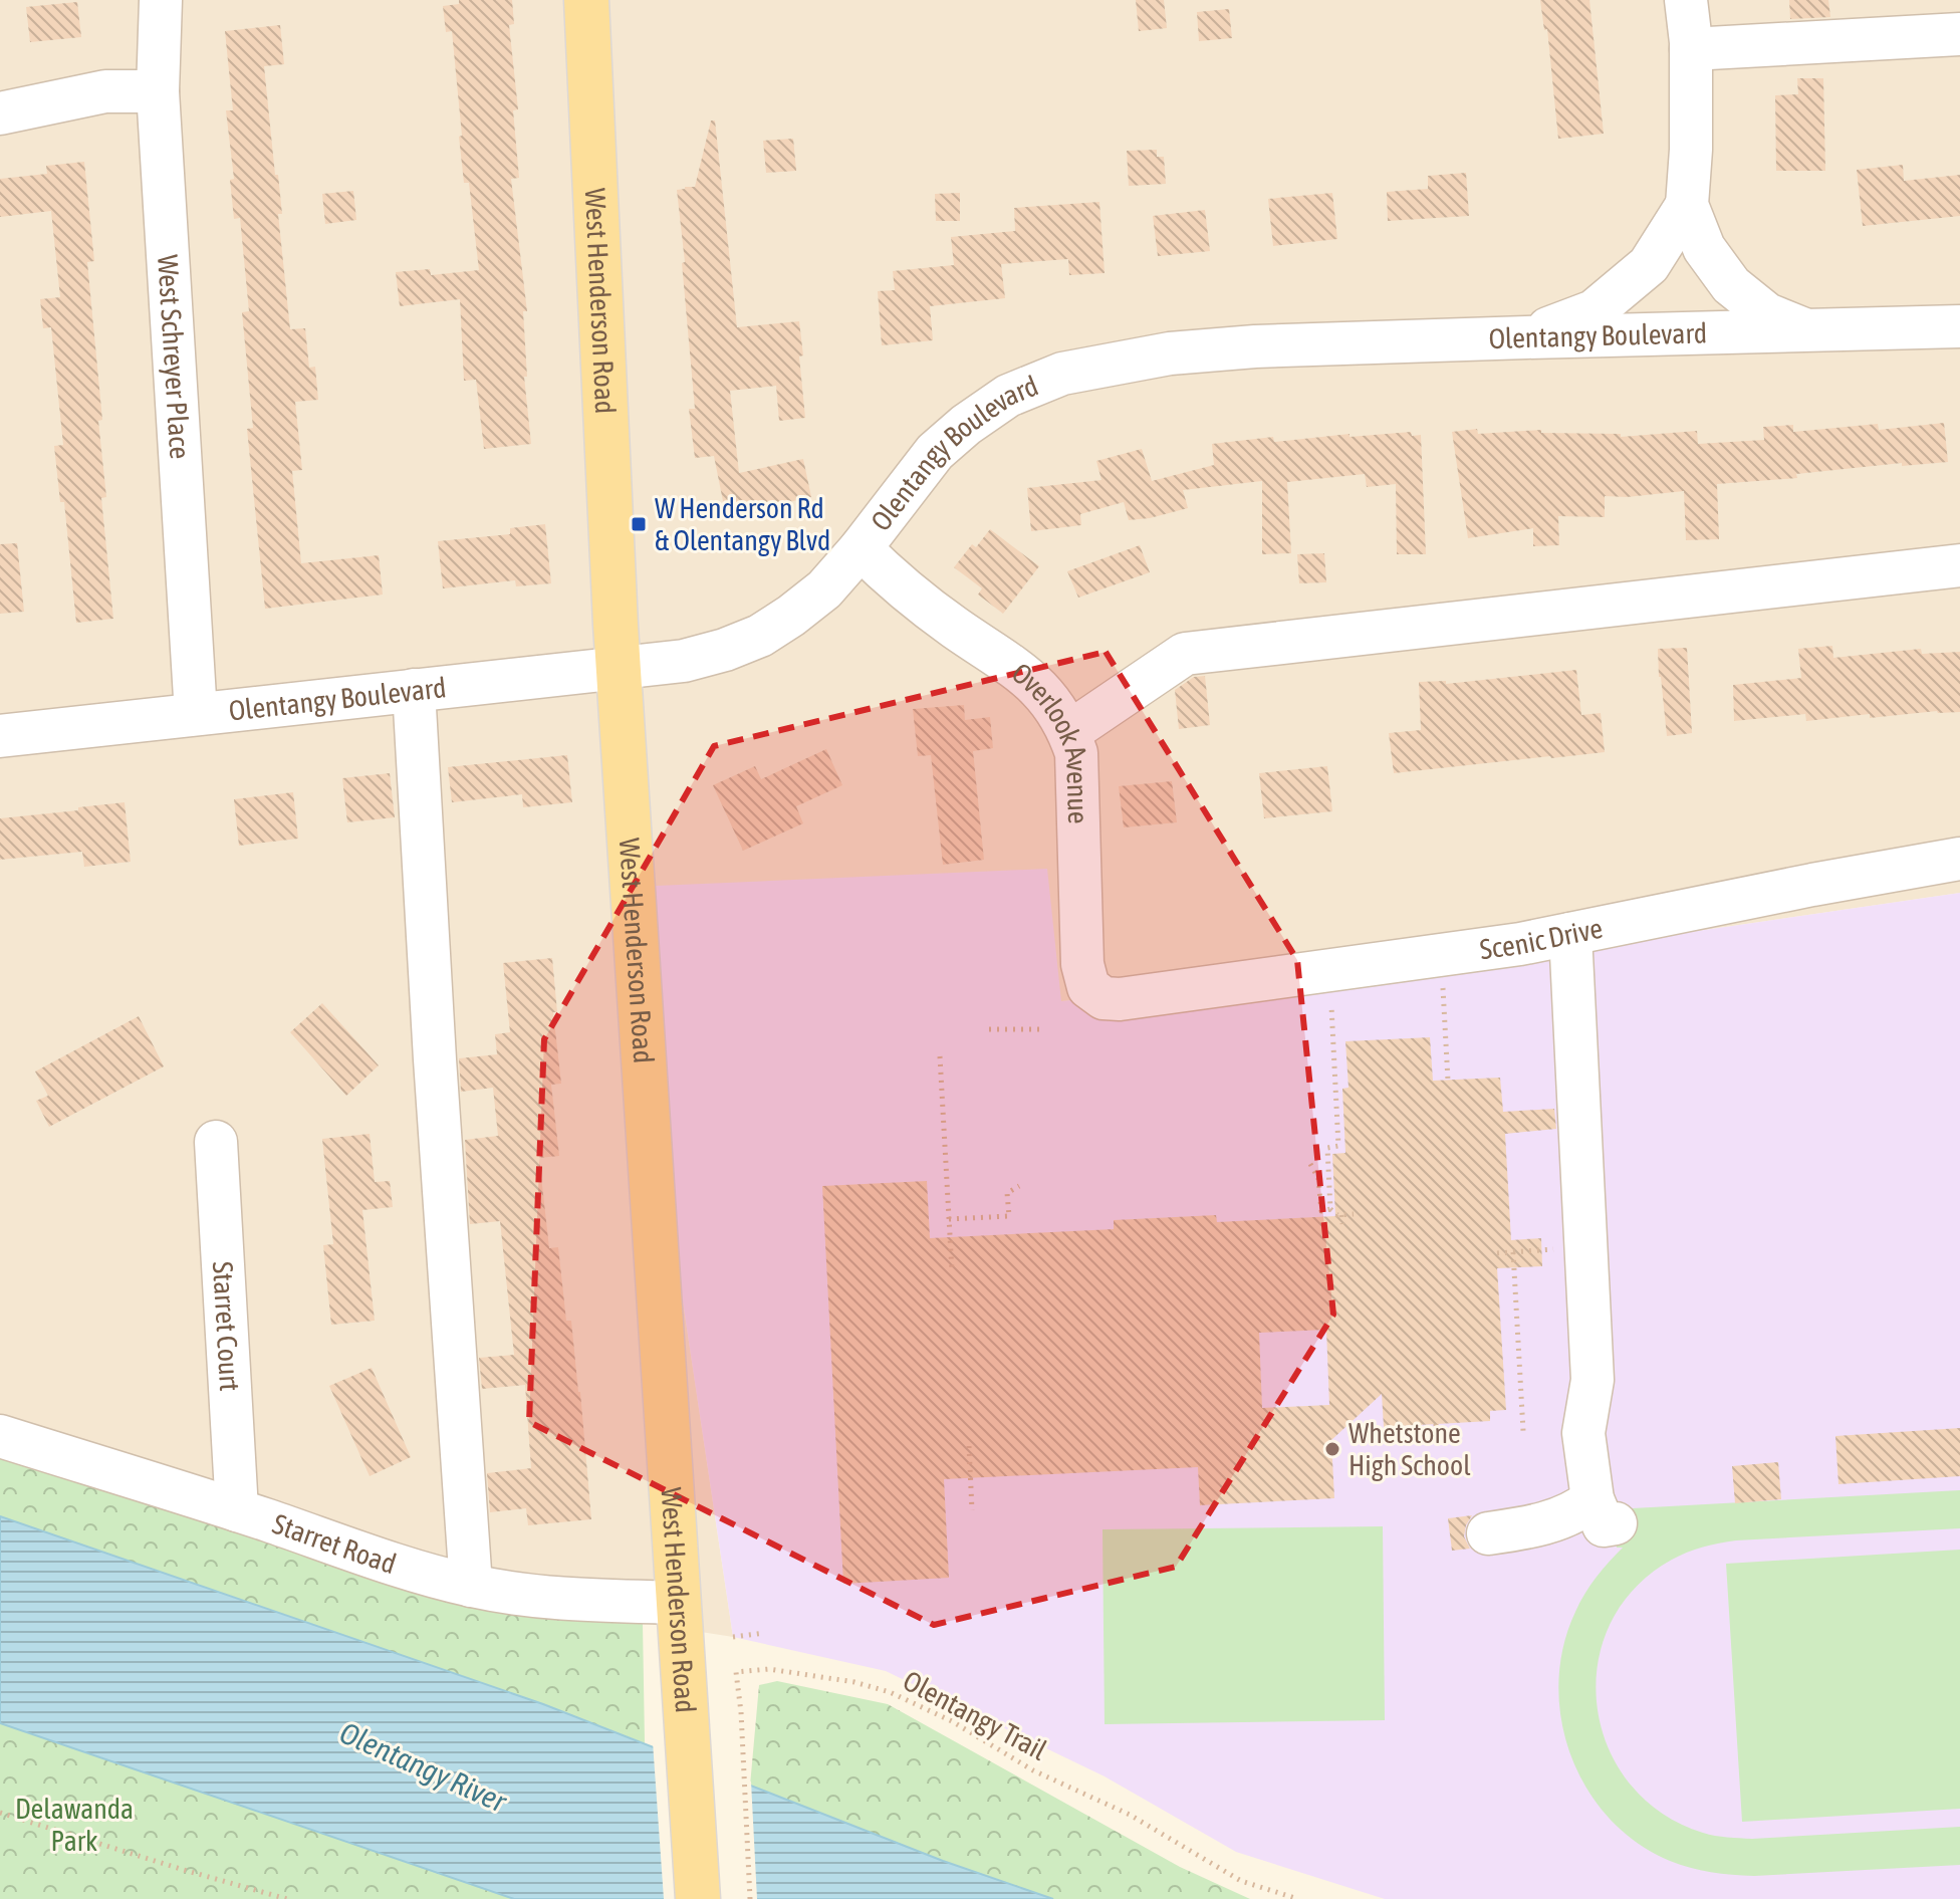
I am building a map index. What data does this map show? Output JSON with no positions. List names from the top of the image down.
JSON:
{
  "streets": {
    "main road": ["West Henderson Road"],
    "street": [
      "Olentangy Boulevard",
      "West Schreyer Place",
      "Overlook Avenue",
      "Scenic Drive",
      "Starret Court",
      "Starret Road"
    ],
    "path": ["Olentangy Trail"]
  },
  "crossings": [
    ["West Henderson Road", "Olentangy Boulevard"],
    ["West Henderson Road", "Starret Road"],
    ["Olentangy Boulevard", "West Schreyer Place"],
    ["Olentangy Boulevard", "Overlook Avenue"],
    ["Overlook Avenue", "Scenic Drive"],
    ["Starret Court", "Starret Road"]
  ],
  "water": ["Olentangy River"],
  "parks": ["Delawanda Park"],
  "places": {
    "transit": ["W Henderson Rd & Olentangy Blvd"],
    "other": ["Whetstone High School"]
  }
}
